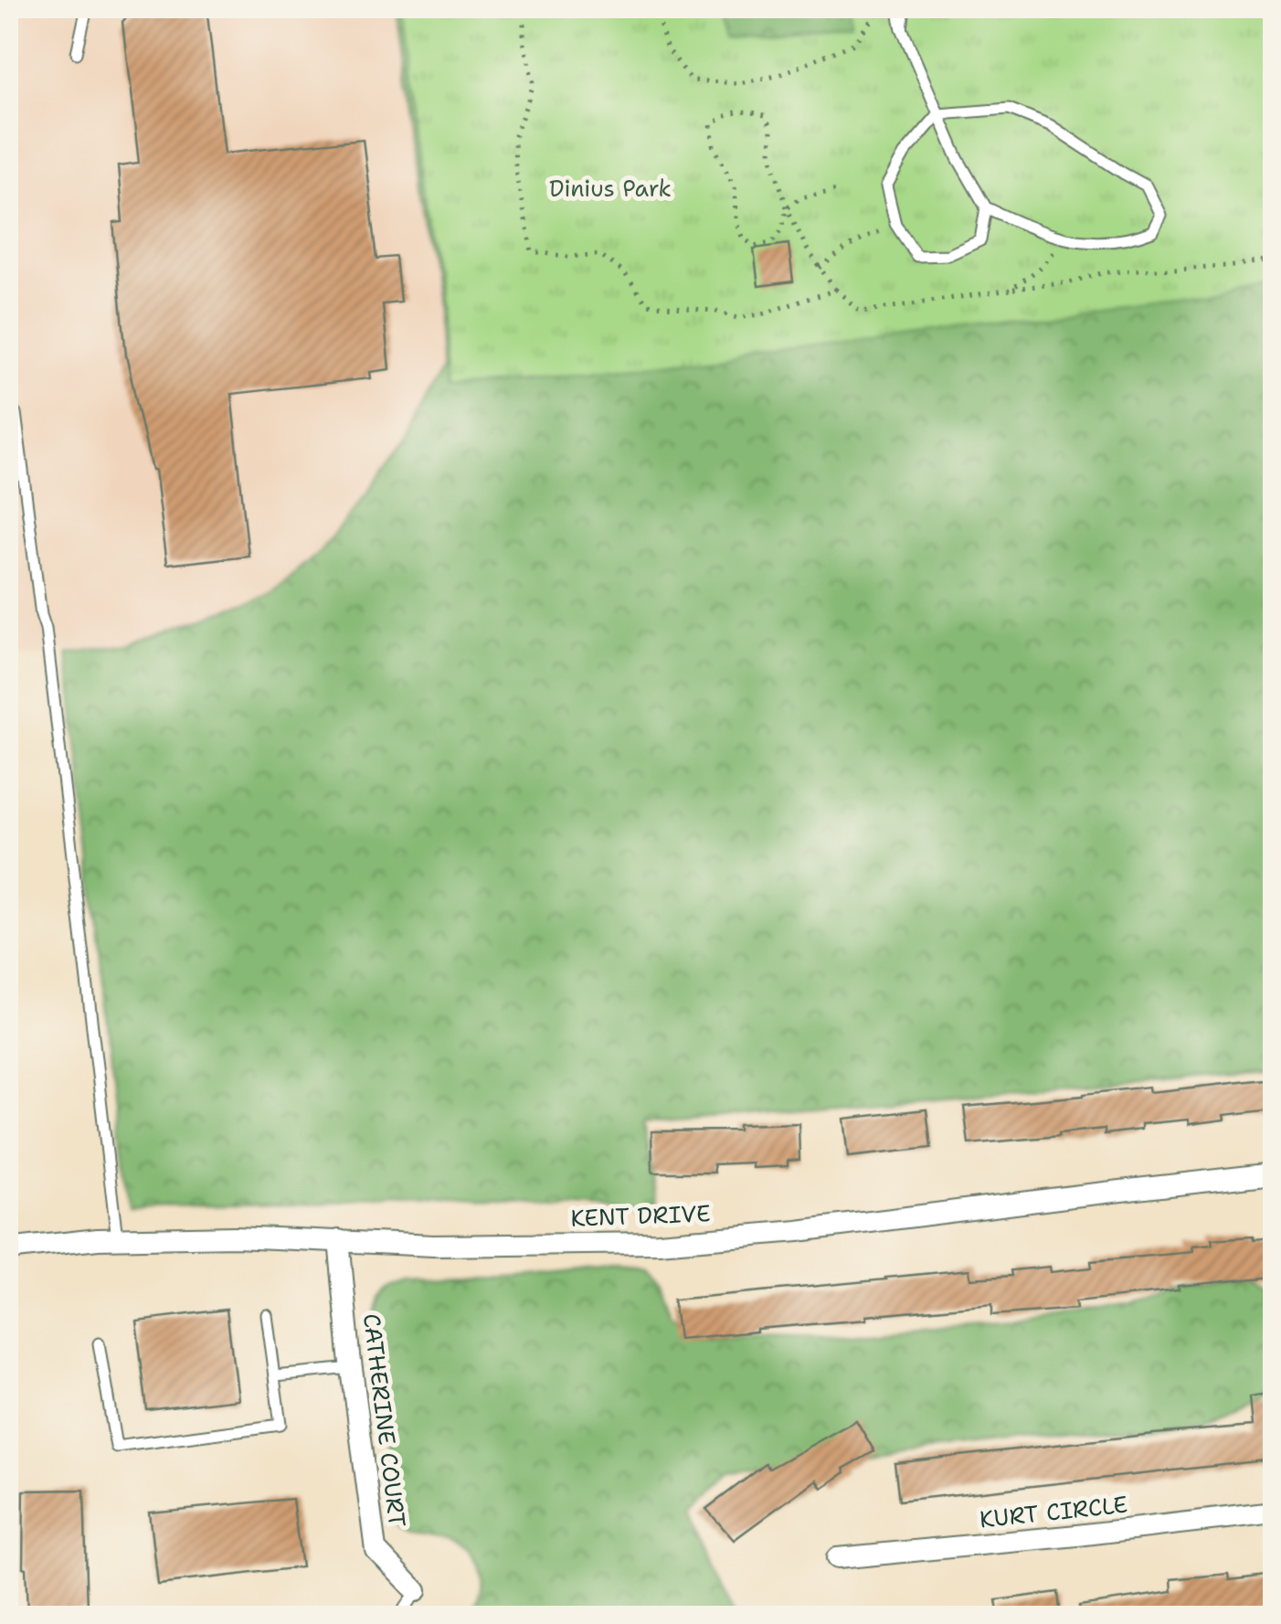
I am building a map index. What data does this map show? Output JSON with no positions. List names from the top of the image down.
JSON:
{
  "streets": {
    "street": ["KENT DRIVE", "CATHERINE COURT", "KURT CIRCLE"]
  },
  "crossings": [
    ["KENT DRIVE", "CATHERINE COURT"]
  ],
  "parks": ["Dinius Park"]
}
